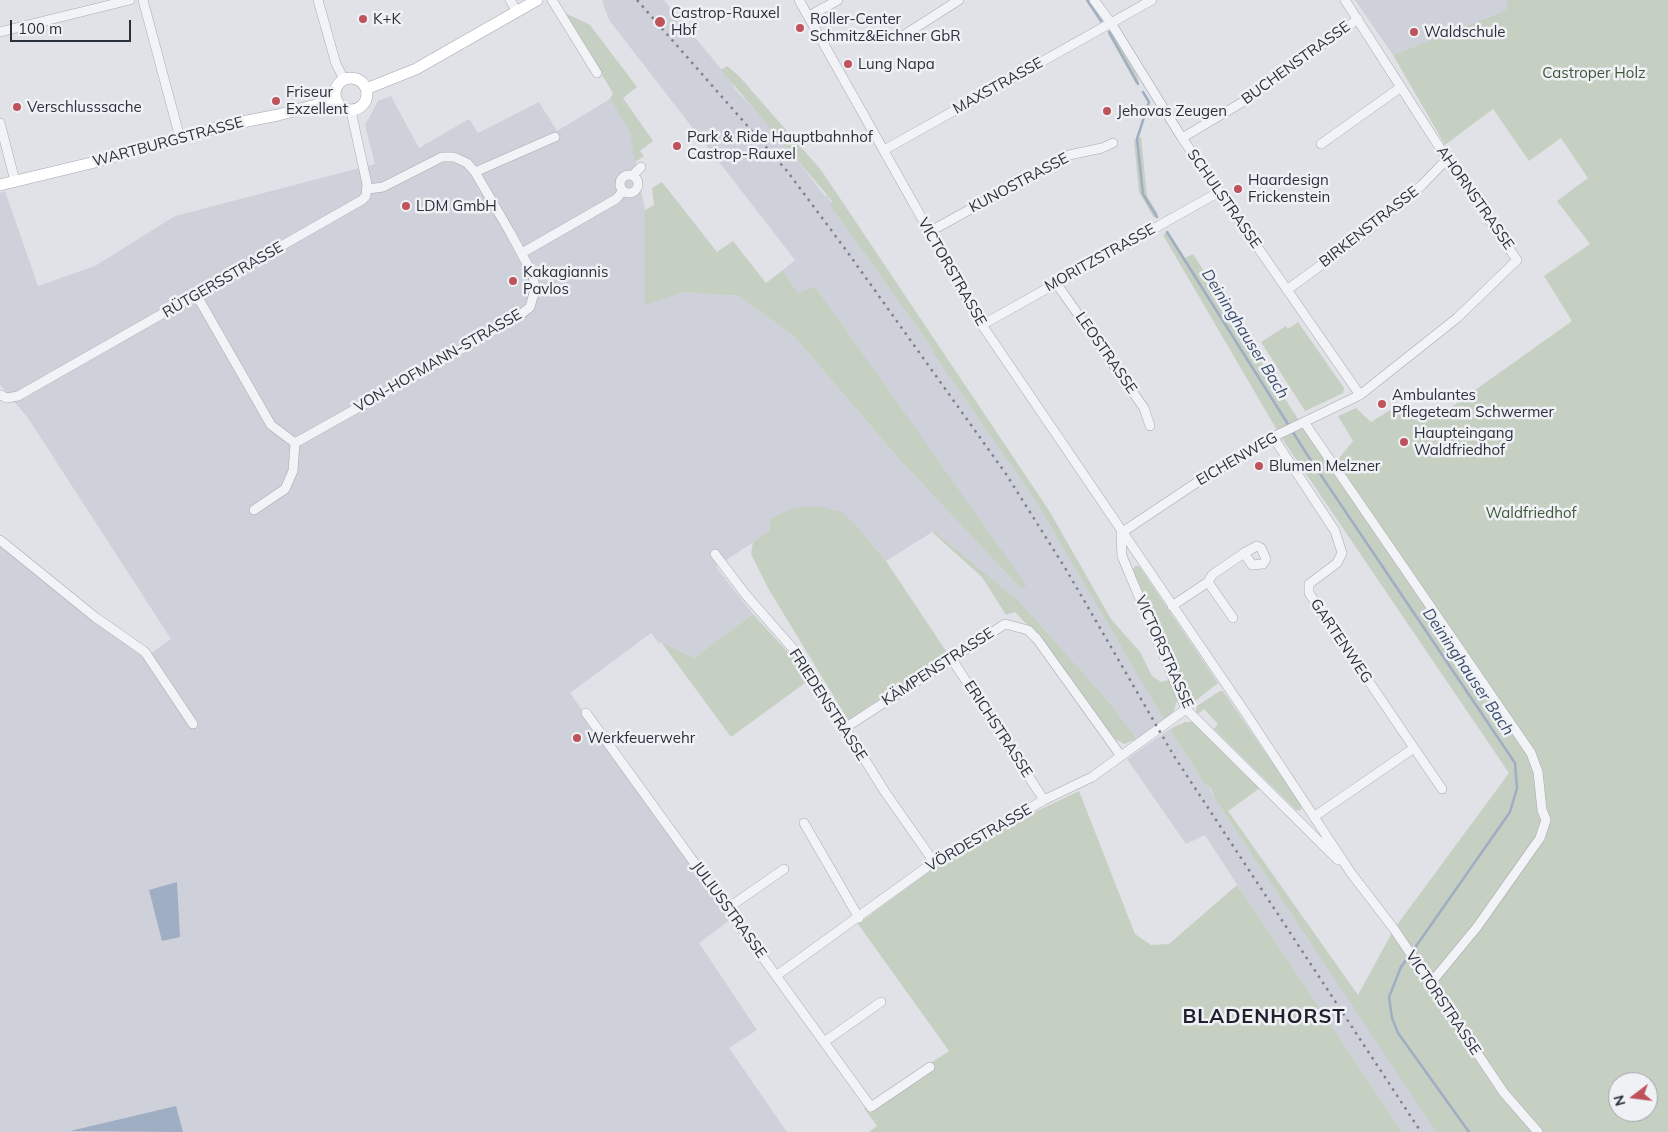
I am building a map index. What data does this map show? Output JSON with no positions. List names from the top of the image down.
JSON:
{
  "streets": {
    "main road": ["WARTBURGSTRASSE"],
    "street": [
      "BUCHENSTRASSE",
      "MAXSTRASSE",
      "KUNOSTRASSE",
      "AHORNSTRASSE",
      "SCHULSTRASSE",
      "BIRKENSTRASSE",
      "MORITZSTRASSE",
      "VICTORSTRASSE",
      "RÜTGERSSTRASSE",
      "LEOSTRASSE",
      "VON-HOFMANN-STRASSE",
      "EICHENWEG",
      "GARTENWEG",
      "KÄMPENSTRASSE",
      "FRIEDENSTRASSE",
      "ERICHSTRASSE",
      "VÖRDESTRASSE",
      "JULIUSSTRASSE"
    ]
  },
  "crossings": [
    ["BUCHENSTRASSE", "AHORNSTRASSE"],
    ["BUCHENSTRASSE", "SCHULSTRASSE"],
    ["MAXSTRASSE", "SCHULSTRASSE"],
    ["MAXSTRASSE", "VICTORSTRASSE"],
    ["KUNOSTRASSE", "VICTORSTRASSE"],
    ["AHORNSTRASSE", "SCHULSTRASSE"],
    ["AHORNSTRASSE", "BIRKENSTRASSE"],
    ["AHORNSTRASSE", "EICHENWEG"],
    ["SCHULSTRASSE", "BIRKENSTRASSE"],
    ["SCHULSTRASSE", "MORITZSTRASSE"],
    ["SCHULSTRASSE", "EICHENWEG"],
    ["MORITZSTRASSE", "VICTORSTRASSE"],
    ["MORITZSTRASSE", "LEOSTRASSE"],
    ["VICTORSTRASSE", "EICHENWEG"],
    ["VICTORSTRASSE", "VÖRDESTRASSE"],
    ["RÜTGERSSTRASSE", "VON-HOFMANN-STRASSE"],
    ["EICHENWEG", "GARTENWEG"],
    ["KÄMPENSTRASSE", "FRIEDENSTRASSE"],
    ["KÄMPENSTRASSE", "ERICHSTRASSE"],
    ["KÄMPENSTRASSE", "VÖRDESTRASSE"],
    ["FRIEDENSTRASSE", "VÖRDESTRASSE"],
    ["ERICHSTRASSE", "VÖRDESTRASSE"],
    ["VÖRDESTRASSE", "JULIUSSTRASSE"]
  ],
  "districts": ["BLADENHORST"],
  "water": ["Deininghauser Bach"],
  "parks": ["Castroper Holz", "Waldfriedhof"],
  "places": [
    "K+K",
    "Castrop-Rauxel Hbf",
    "Roller-Center Schmitz&Eichner GbR",
    "Waldschule",
    "Lung Napa",
    "Friseur Exzellent",
    "Verschlusssache",
    "Jehovas Zeugen",
    "Park & Ride Hauptbahnhof Castrop-Rauxel",
    "Haardesign Frickenstein",
    "LDM GmbH",
    "Kakagiannis Pavlos",
    "Ambulantes Pflegeteam Schwermer",
    "Haupteingang Waldfriedhof",
    "Blumen Melzner",
    "Werkfeuerwehr"
  ],
  "scale_bar": "100 m",
  "north": "left"
}
